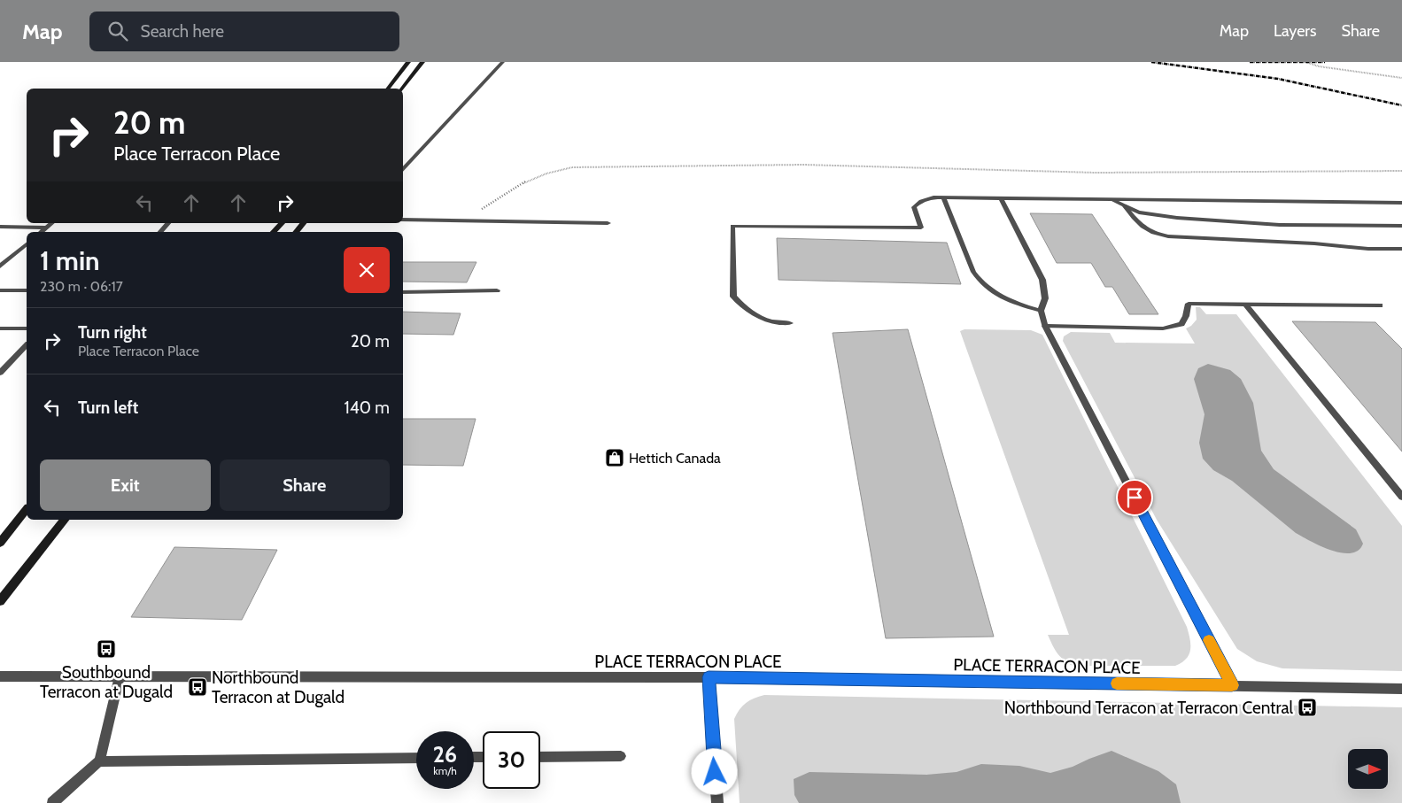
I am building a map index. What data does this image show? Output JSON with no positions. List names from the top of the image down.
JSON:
{
  "streets": {
    "street": ["PLACE TERRACON PLACE"]
  },
  "places": {
    "shop": ["Hettich Canada"],
    "bus stop": ["Southbound Terracon at Dugald", "Northbound Terracon at Dugald", "Northbound Terracon at Terracon Central"]
  },
  "north": "right",
  "page": {
    "header": "Map",
    "search": "Search here",
    "nav": ["Map", "Layers", "Share"],
    "turn": ["20 m", "Place Terracon Place"],
    "heading": ["1 min", "230 m · 06:17"],
    "list": [
      {
        "name": "Turn right",
        "note": "Place Terracon Place",
        "value": "20 m"
      },
      {
        "name": "Turn left",
        "value": "140 m"
      }
    ],
    "buttons": ["Exit", "Share"],
    "speed": "26 km/h",
    "limit": "30"
  }
}
